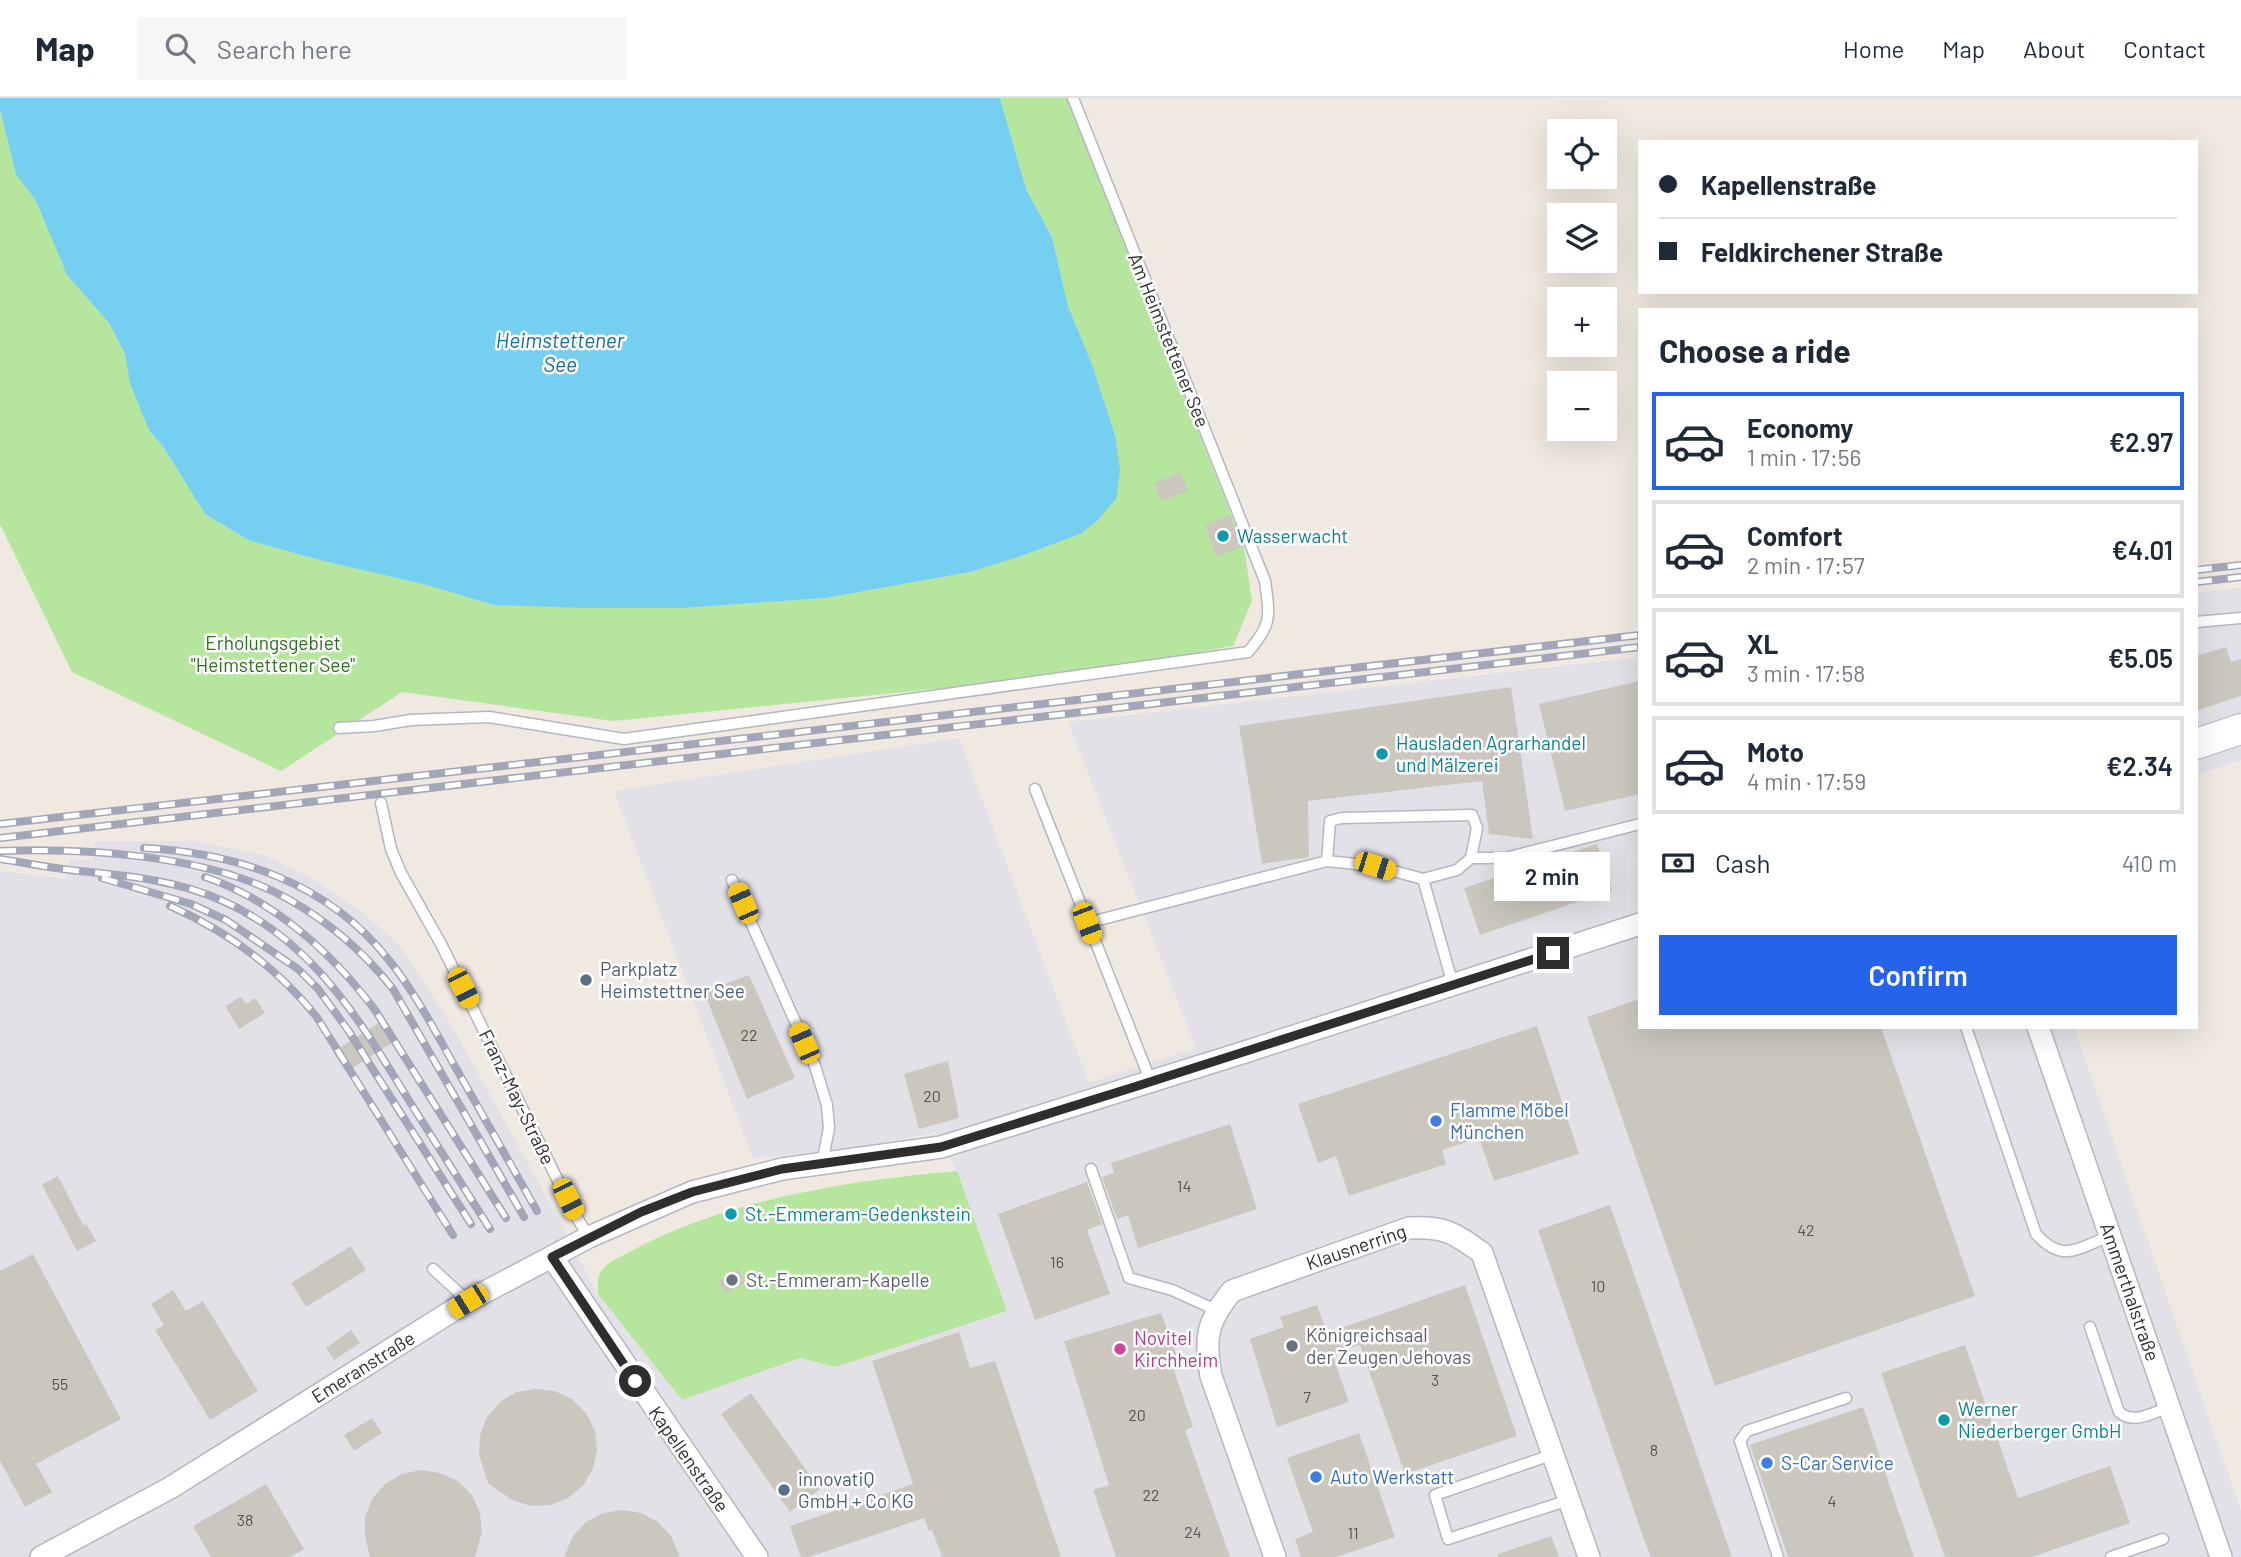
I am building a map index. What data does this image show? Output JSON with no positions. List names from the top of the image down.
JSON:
{
  "streets": {
    "street": [
      "Klausnerring",
      "Ammerthalstraße",
      "Emeranstraße",
      "Kapellenstraße"
    ],
    "lane": ["Am Heimstettener See", "Franz-May-Straße"]
  },
  "crossings": [
    ["Franz-May-Straße", "Emeranstraße"],
    ["Emeranstraße", "Kapellenstraße"]
  ],
  "water": ["Heimstettener See"],
  "parks": ["Erholungsgebiet \"Heimstettener See\""],
  "places": [
    "Wasserwacht",
    "Hausladen Agrarhandel und Mälzerei",
    "Parkplatz Heimstettner See",
    "Flamme Möbel München",
    "St.-Emmeram-Gedenkstein",
    "St.-Emmeram-Kapelle",
    "Königreichsaal der Zeugen Jehovas",
    "Novitel Kirchheim",
    "Werner Niederberger GmbH",
    "S-Car Service",
    "Auto Werkstatt",
    "innovatiQ GmbH + Co KG"
  ],
  "house_numbers": [
    "22",
    "20",
    "14",
    "42",
    "16",
    "10",
    "3",
    "55",
    "7",
    "20",
    "8",
    "22",
    "4",
    "38",
    "24",
    "11"
  ],
  "page": {
    "header": "Map",
    "search": "Search here",
    "nav": [
      "Home",
      "Map",
      "About",
      "Contact"
    ],
    "map_buttons": ["+", "−"],
    "banner": ["Kapellenstraße", "Feldkirchener Straße"],
    "heading": "Choose a ride",
    "list": [
      {
        "name": "Economy",
        "note": "1 min · 17:56",
        "value": "€2.97"
      },
      {
        "name": "Comfort",
        "note": "2 min · 17:57",
        "value": "€4.01"
      },
      {
        "name": "XL",
        "note": "3 min · 17:58",
        "value": "€5.05"
      },
      {
        "name": "Moto",
        "note": "4 min · 17:59",
        "value": "€2.34"
      }
    ],
    "pay": ["Cash", "410 m"],
    "bubble": "2 min",
    "buttons": "Confirm"
  }
}
